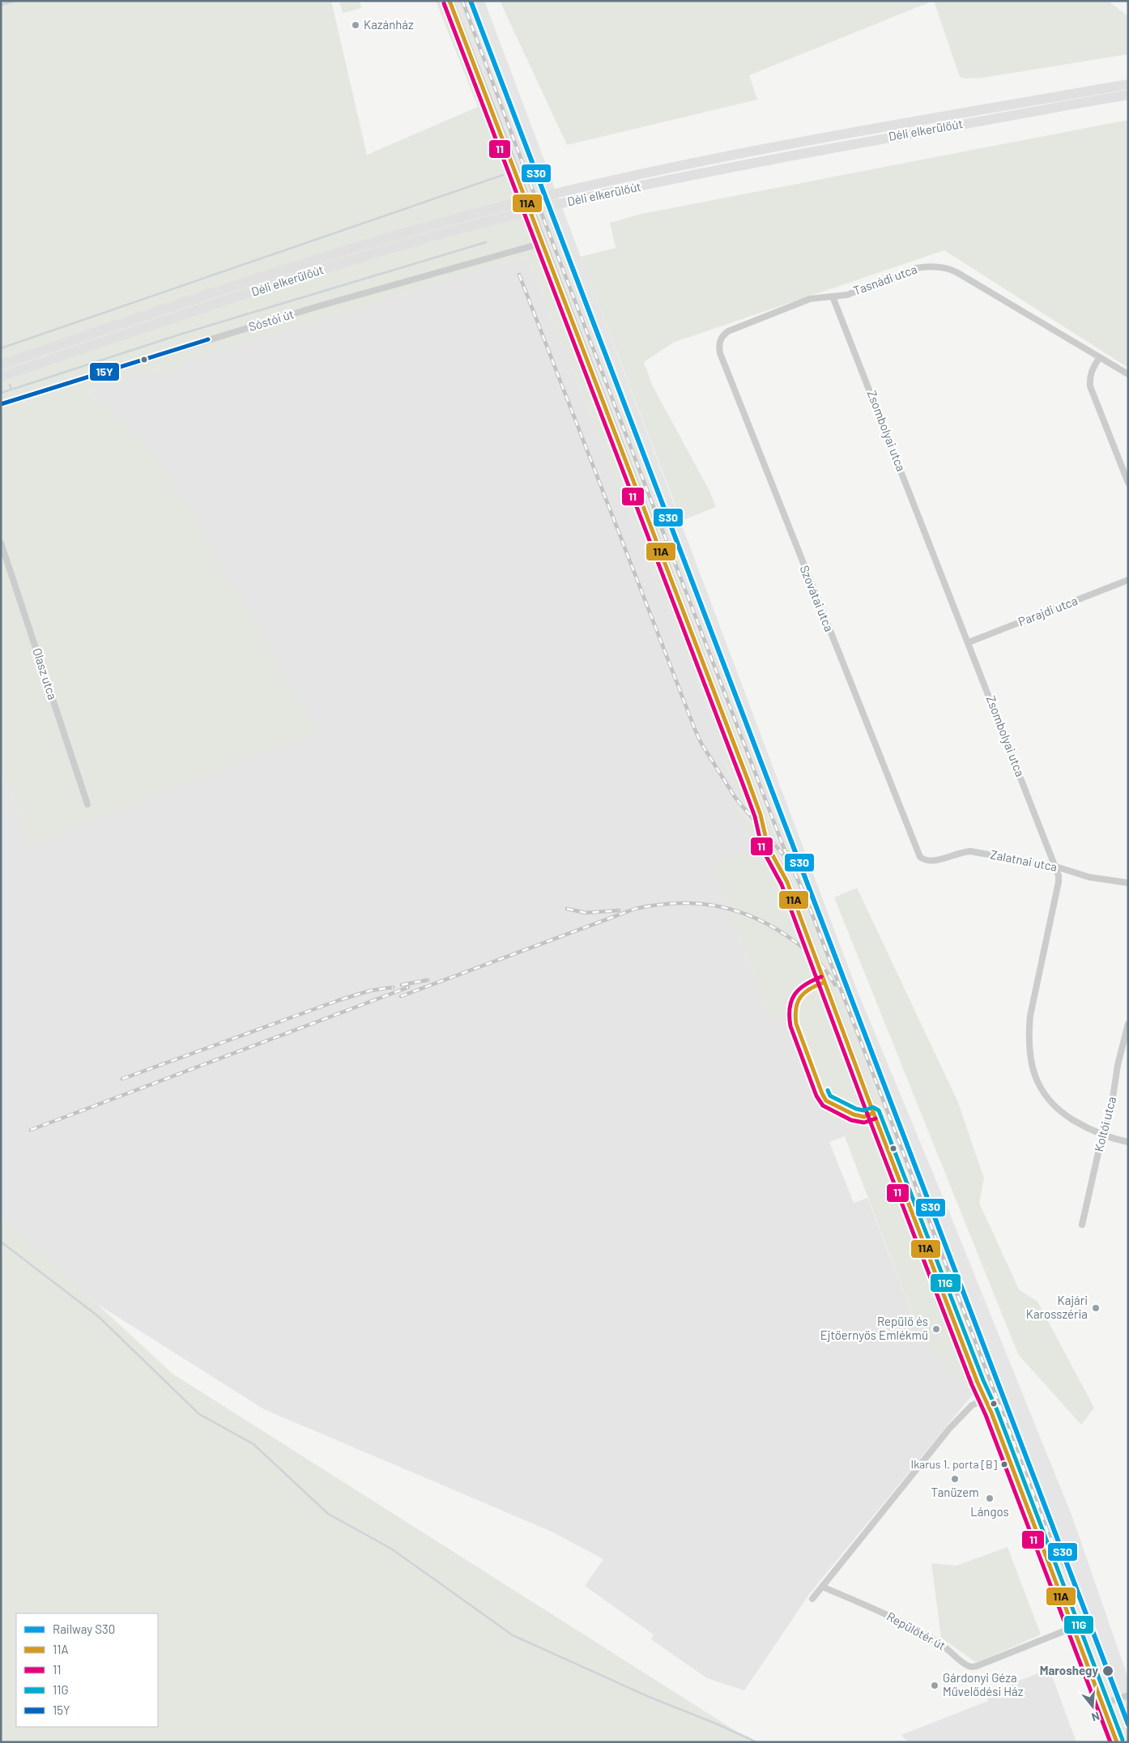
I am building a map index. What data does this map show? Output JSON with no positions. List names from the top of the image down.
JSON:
{
  "streets": {
    "main road": ["Déli elkerülőút"],
    "street": [
      "Tasnádi utca",
      "Sóstói út",
      "Zsombolyai utca",
      "Szovátai utca",
      "Parajdi utca",
      "Olasz utca",
      "Zalatnai utca",
      "Koltói utca",
      "Repülőtér út"
    ]
  },
  "crossings": [
    ["Tasnádi utca", "Zsombolyai utca"],
    ["Tasnádi utca", "Szovátai utca"],
    ["Zsombolyai utca", "Parajdi utca"],
    ["Zsombolyai utca", "Zalatnai utca"],
    ["Zsombolyai utca", "Koltói utca"],
    ["Szovátai utca", "Zalatnai utca"]
  ],
  "places": [
    "Kazánház",
    "Kajári Karosszéria",
    "Repülő és Ejtőernyős Emlékmű",
    "Ikarus 1. porta [B]",
    "Tanüzem",
    "Lángos",
    "Maroshegy",
    "Gárdonyi Géza Művelődési Ház"
  ],
  "lines": [
    "rail line S30",
    "transit line 11A",
    "transit line 11",
    "transit line 15Y",
    "transit line 11G"
  ],
  "legend": [
    "Railway S30",
    "11A",
    "11",
    "11G",
    "15Y"
  ],
  "north": "bottom"
}
